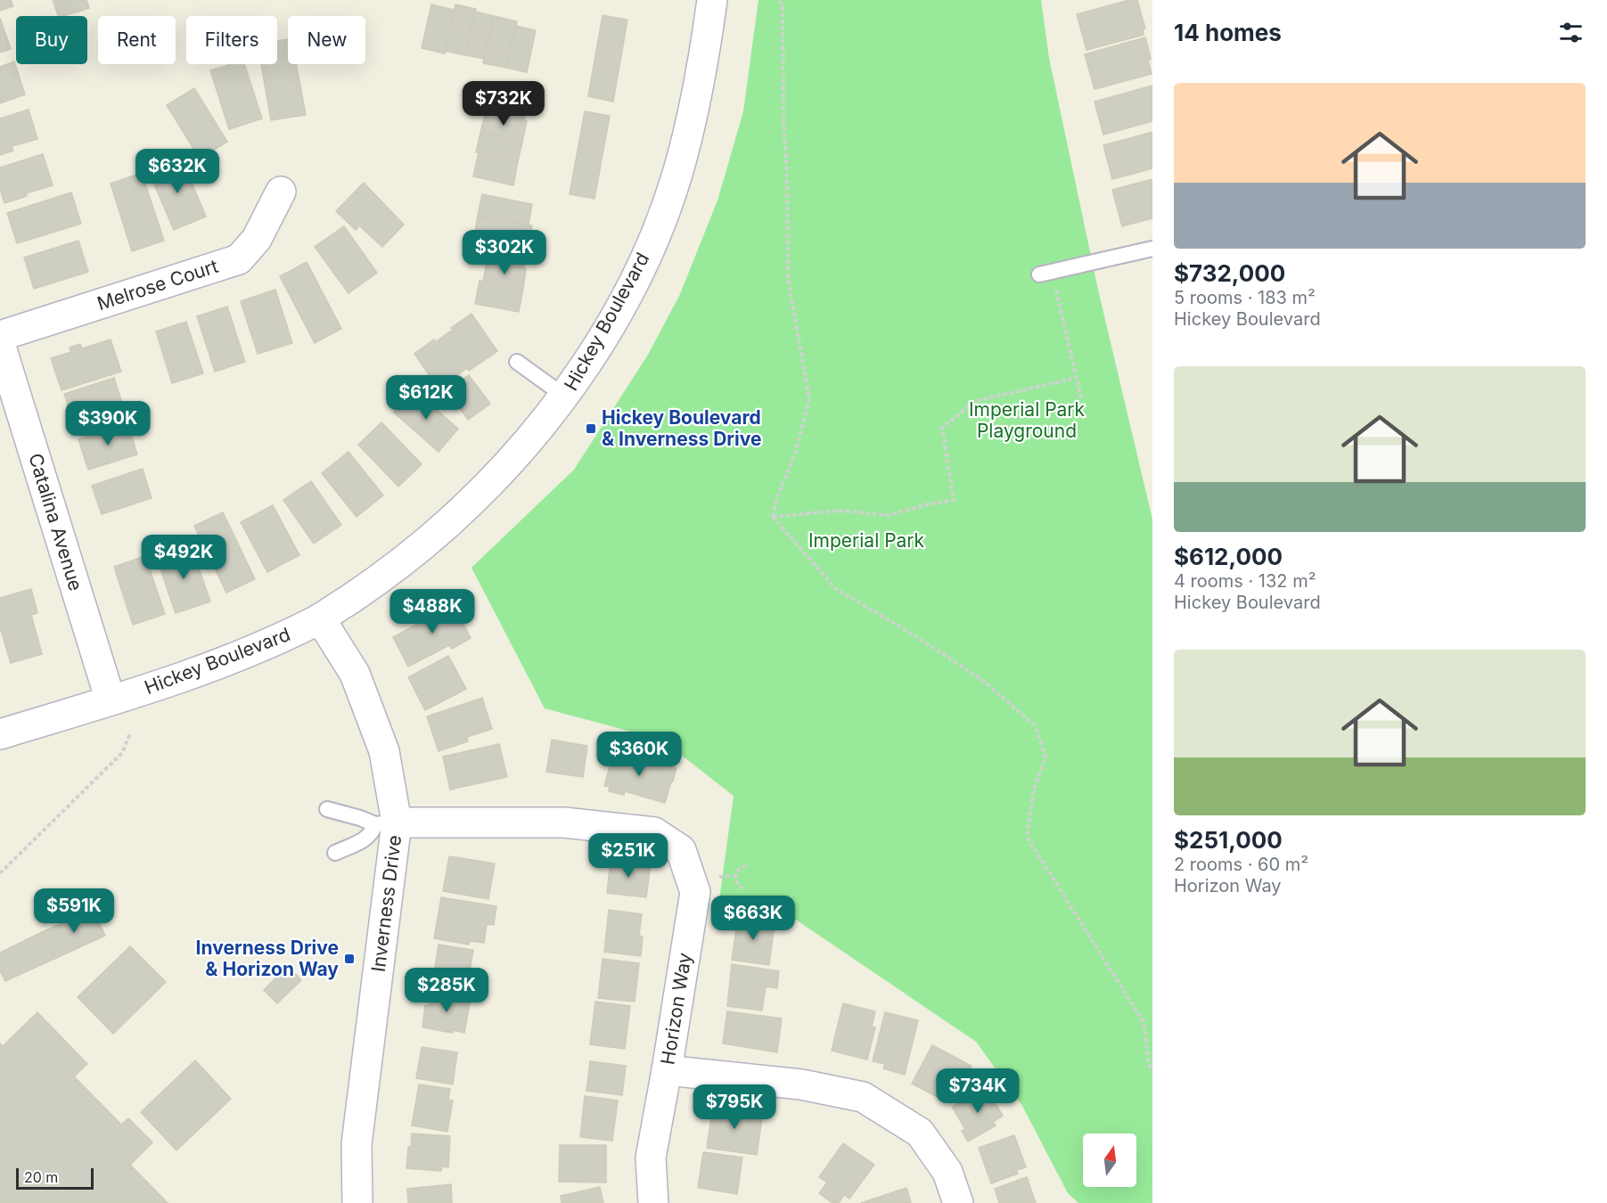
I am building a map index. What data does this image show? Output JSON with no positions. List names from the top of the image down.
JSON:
{
  "streets": {
    "street": [
      "Melrose Court",
      "Hickey Boulevard",
      "Catalina Avenue",
      "Inverness Drive",
      "Horizon Way"
    ]
  },
  "crossings": [
    ["Hickey Boulevard", "Catalina Avenue"],
    ["Hickey Boulevard", "Inverness Drive"],
    ["Inverness Drive", "Horizon Way"]
  ],
  "parks": ["Imperial Park Playground", "Imperial Park"],
  "places": {
    "transit": ["Hickey Boulevard & Inverness Drive", "Inverness Drive & Horizon Way"]
  },
  "scale_bar": "20 m",
  "north": "top",
  "page": {
    "heading": "14 homes",
    "chip": [
      "Buy",
      "Rent",
      "Filters",
      "New"
    ],
    "list": [
      {
        "name": "$732,000",
        "note": "5 rooms · 183 m² · Hickey Boulevard"
      },
      {
        "name": "$612,000",
        "note": "4 rooms · 132 m² · Hickey Boulevard"
      },
      {
        "name": "$251,000",
        "note": "2 rooms · 60 m² · Horizon Way"
      }
    ],
    "price": [
      "$732K",
      "$632K",
      "$302K",
      "$612K",
      "$390K",
      "$492K",
      "$488K",
      "$360K",
      "$251K",
      "$591K",
      "$663K",
      "$285K",
      "$734K",
      "$795K"
    ],
    "scale": "20 m"
  }
}
